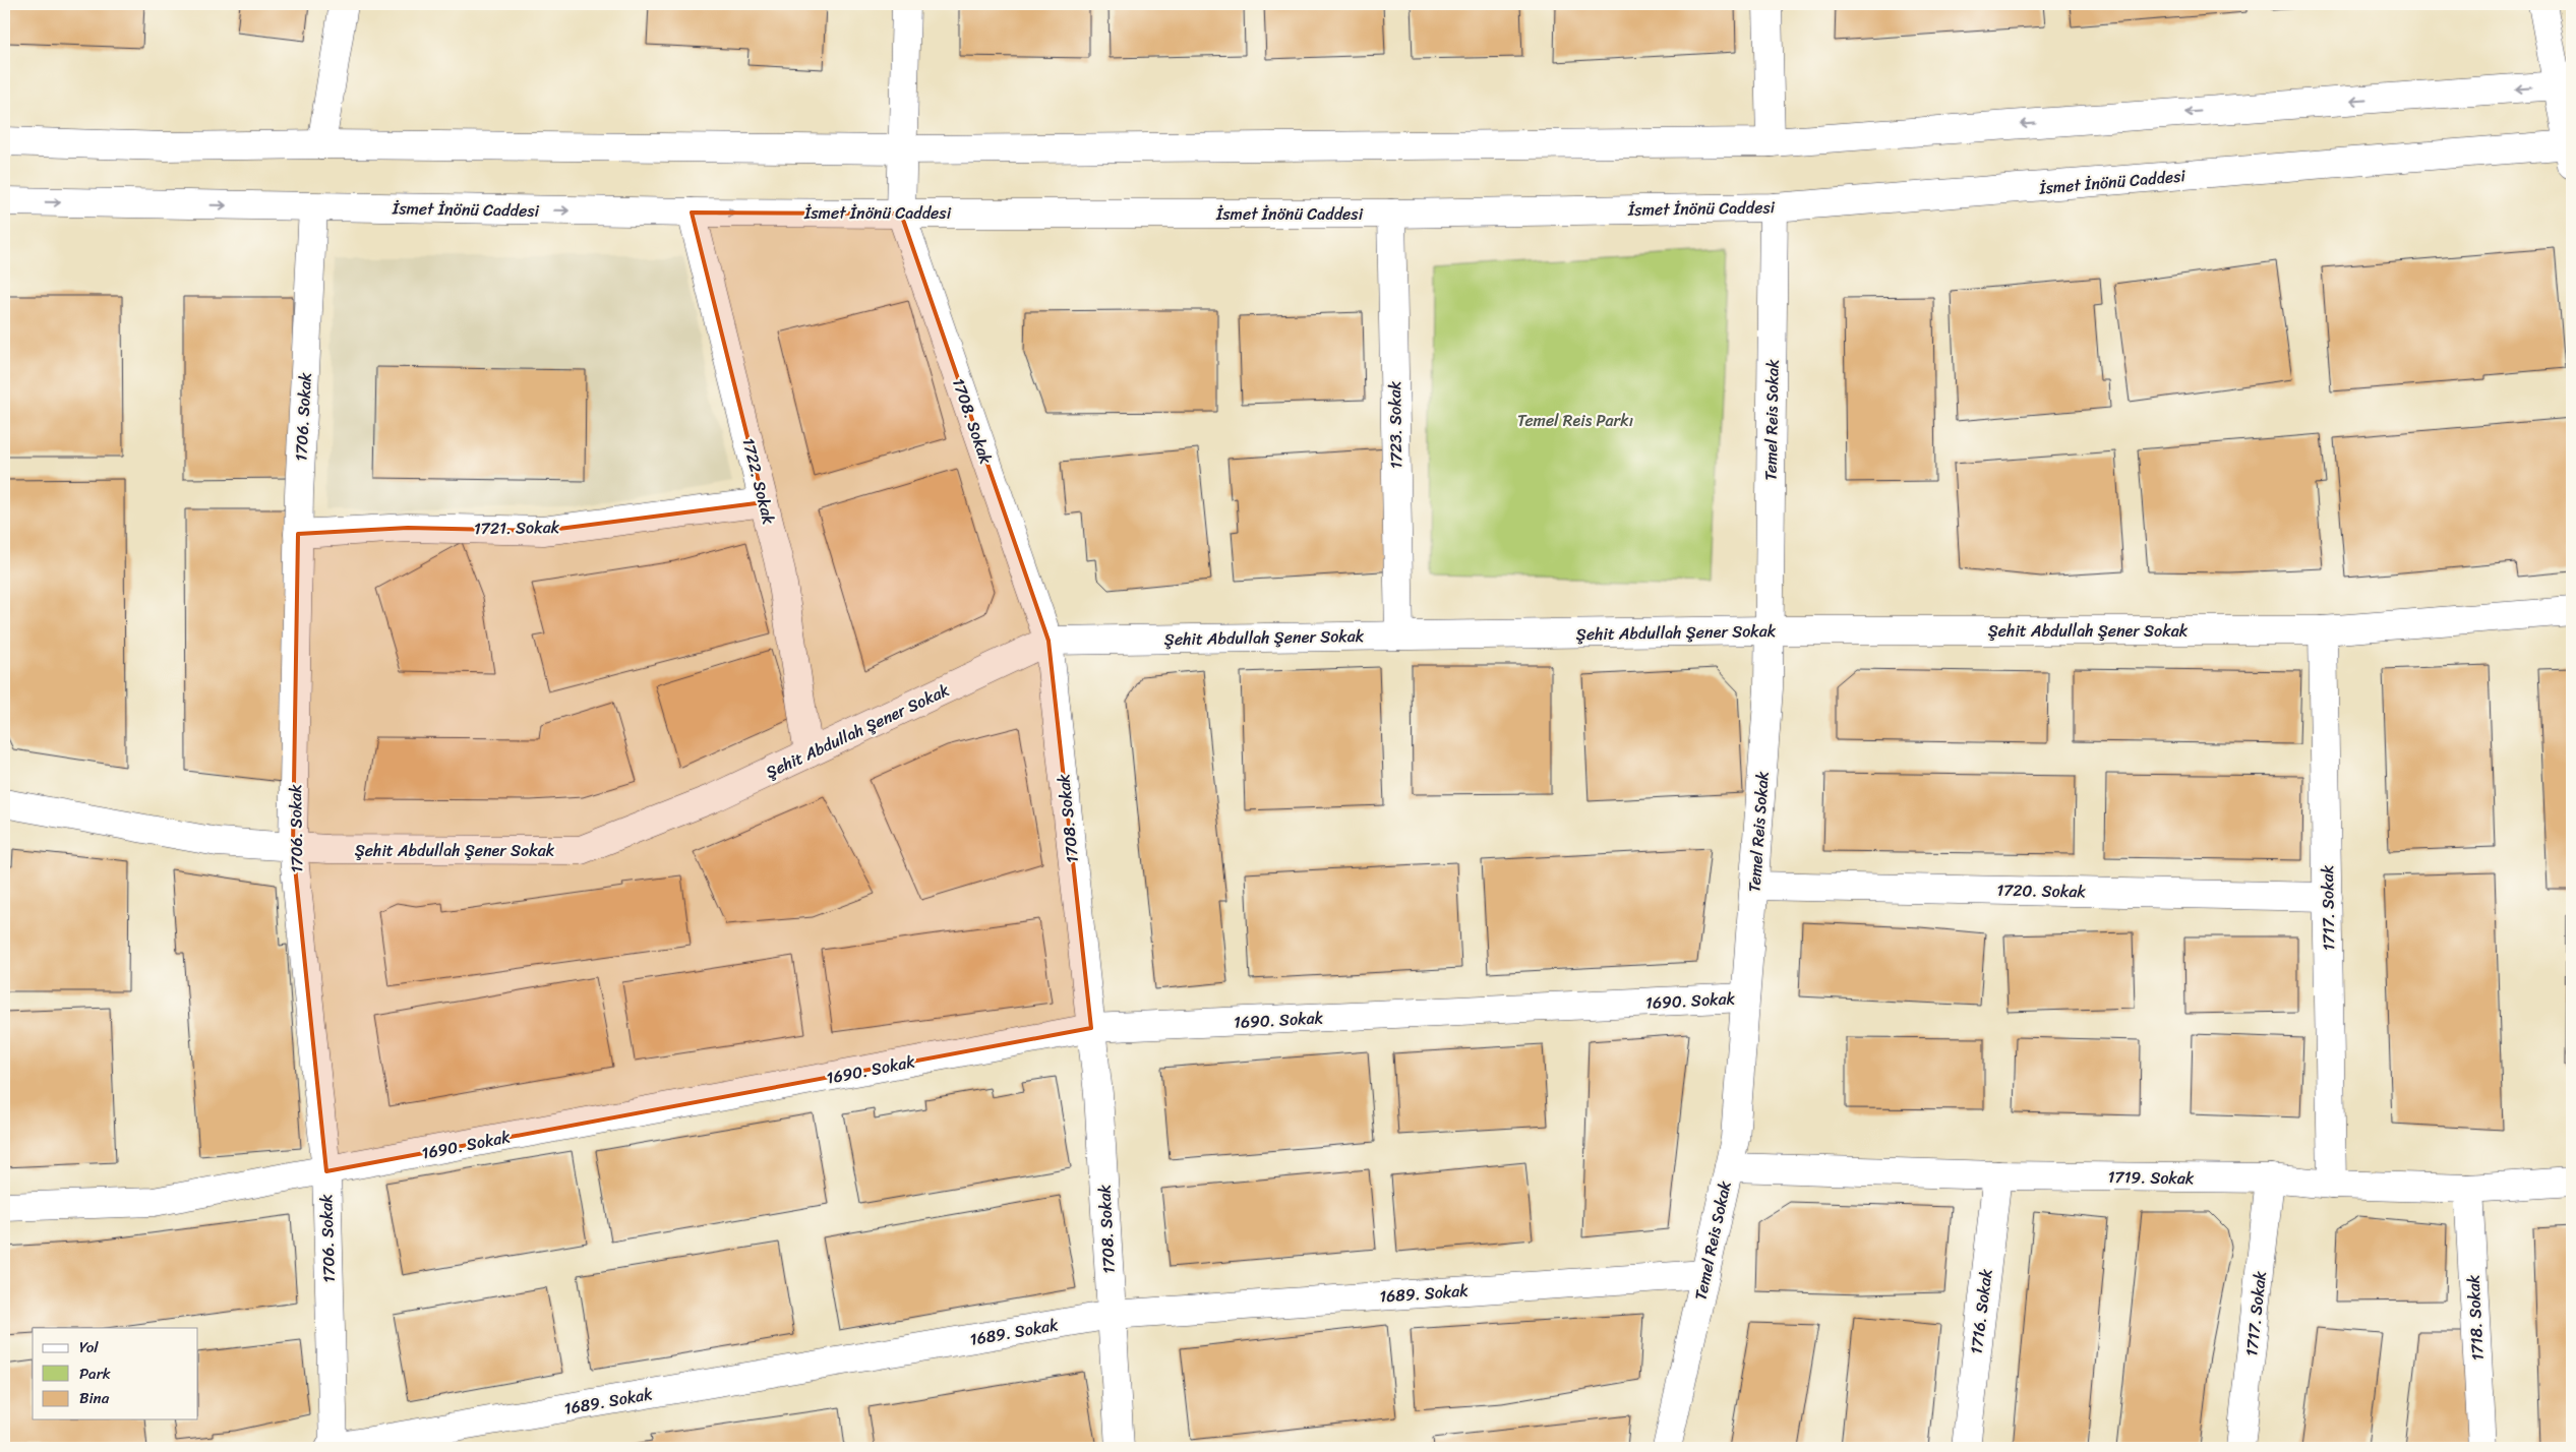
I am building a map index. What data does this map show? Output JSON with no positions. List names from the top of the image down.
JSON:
{
  "streets": {
    "street": [
      "İsmet İnönü Caddesi",
      "1706. Sokak",
      "Temel Reis Sokak",
      "1708. Sokak",
      "1723. Sokak",
      "1722. Sokak",
      "1721. Sokak",
      "Şehit Abdullah Şener Sokak",
      "1720. Sokak",
      "1717. Sokak",
      "1690. Sokak",
      "1719. Sokak",
      "1689. Sokak",
      "1716. Sokak",
      "1718. Sokak"
    ]
  },
  "crossings": [
    ["İsmet İnönü Caddesi", "1706. Sokak"],
    ["İsmet İnönü Caddesi", "Temel Reis Sokak"],
    ["İsmet İnönü Caddesi", "1708. Sokak"],
    ["İsmet İnönü Caddesi", "1723. Sokak"],
    ["İsmet İnönü Caddesi", "1722. Sokak"],
    ["1706. Sokak", "1721. Sokak"],
    ["1706. Sokak", "Şehit Abdullah Şener Sokak"],
    ["1706. Sokak", "1690. Sokak"],
    ["1706. Sokak", "1689. Sokak"],
    ["Temel Reis Sokak", "Şehit Abdullah Şener Sokak"],
    ["Temel Reis Sokak", "1720. Sokak"],
    ["Temel Reis Sokak", "1690. Sokak"],
    ["Temel Reis Sokak", "1719. Sokak"],
    ["Temel Reis Sokak", "1689. Sokak"],
    ["1708. Sokak", "Şehit Abdullah Şener Sokak"],
    ["1708. Sokak", "1690. Sokak"],
    ["1708. Sokak", "1689. Sokak"],
    ["1723. Sokak", "Şehit Abdullah Şener Sokak"],
    ["1722. Sokak", "1721. Sokak"],
    ["1722. Sokak", "Şehit Abdullah Şener Sokak"],
    ["Şehit Abdullah Şener Sokak", "1717. Sokak"],
    ["1720. Sokak", "1717. Sokak"],
    ["1717. Sokak", "1719. Sokak"],
    ["1719. Sokak", "1716. Sokak"],
    ["1719. Sokak", "1718. Sokak"]
  ],
  "parks": ["Temel Reis Parkı"],
  "legend": ["Yol", "Park", "Bina"]
}
